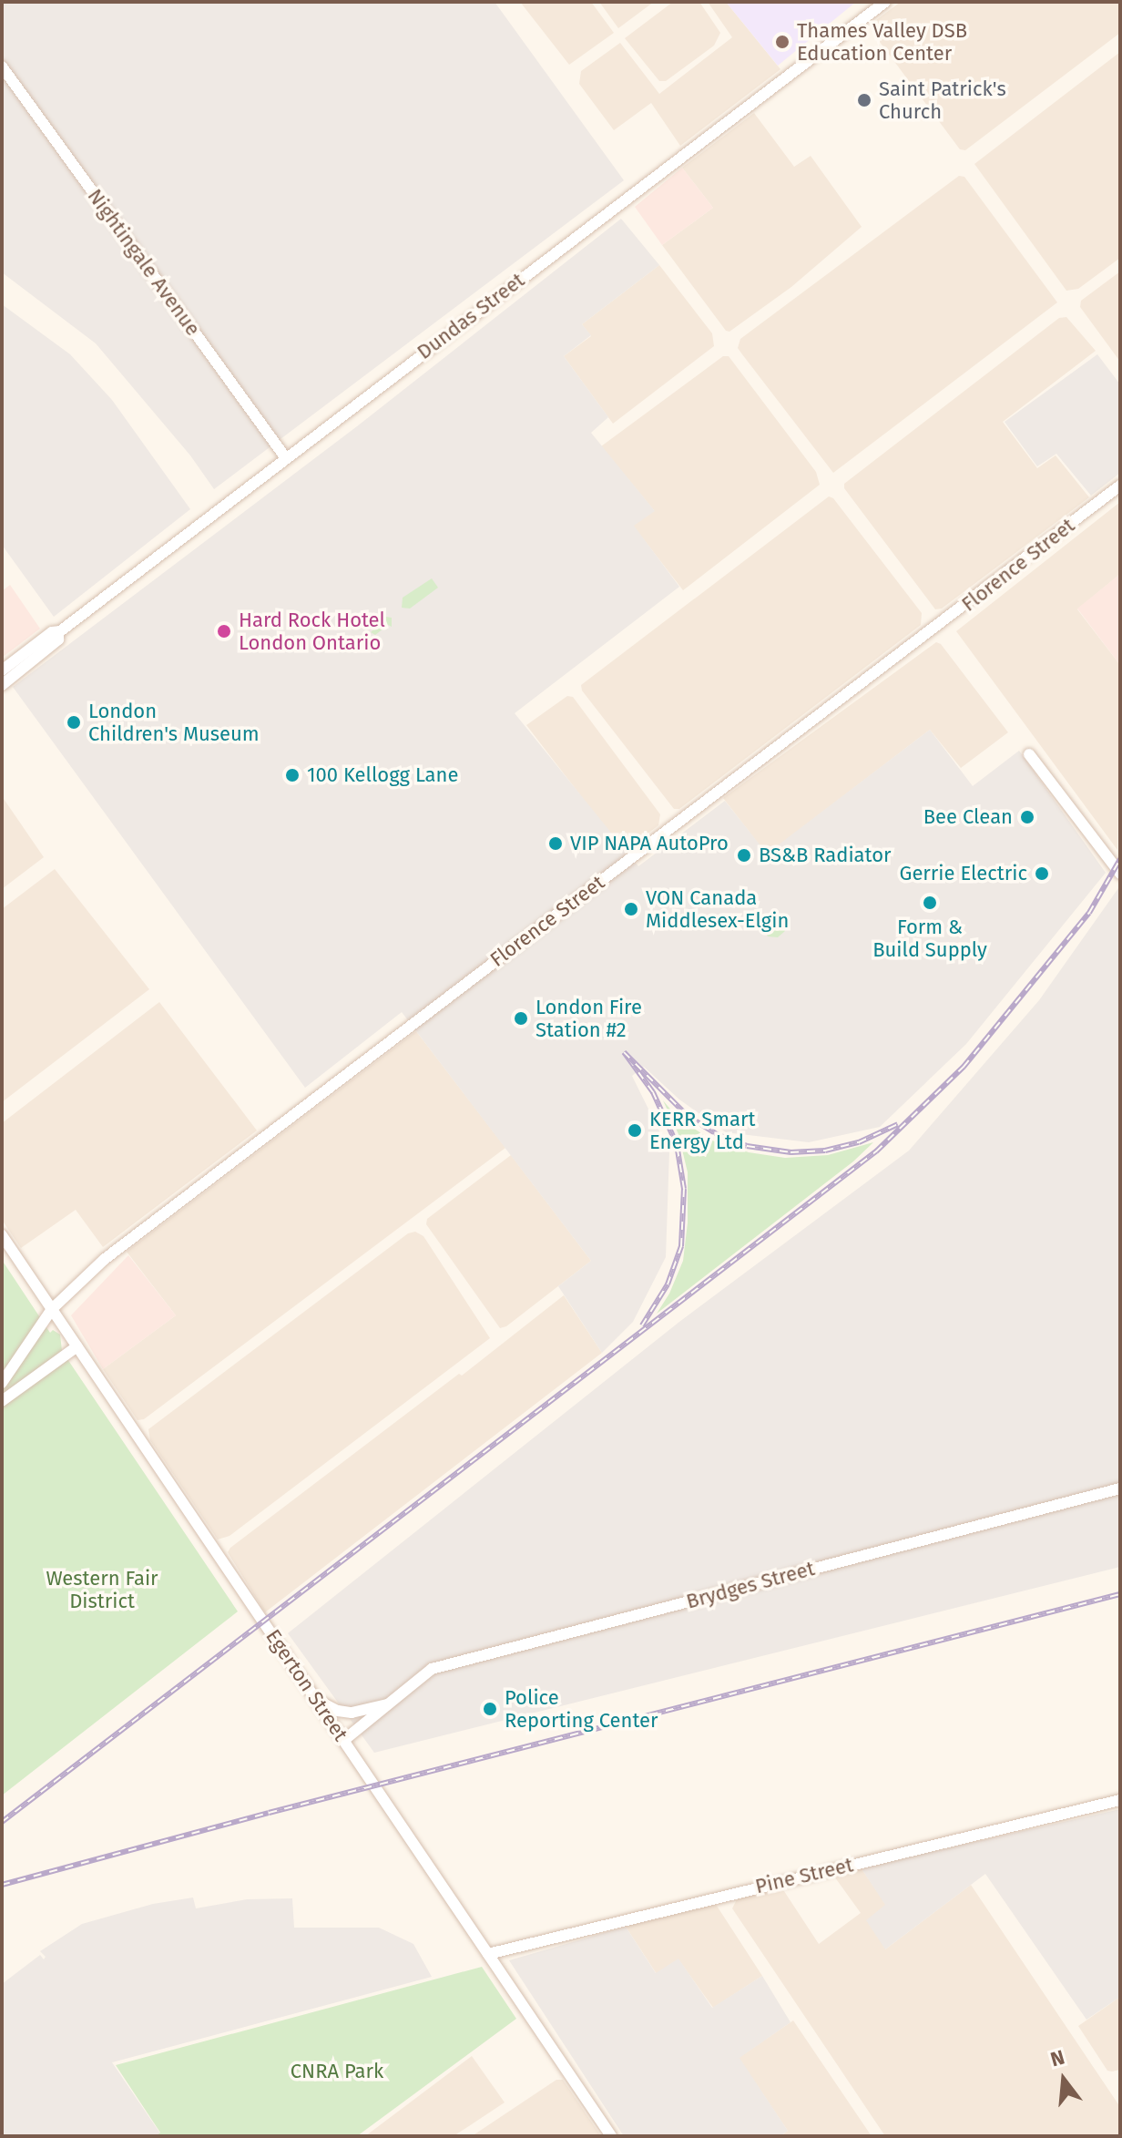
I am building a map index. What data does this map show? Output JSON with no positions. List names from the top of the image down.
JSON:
{
  "streets": {
    "street": [
      "Nightingale Avenue",
      "Dundas Street",
      "Florence Street",
      "Brydges Street",
      "Egerton Street",
      "Pine Street"
    ]
  },
  "crossings": [
    ["Nightingale Avenue", "Dundas Street"],
    ["Florence Street", "Egerton Street"],
    ["Brydges Street", "Egerton Street"],
    ["Egerton Street", "Pine Street"]
  ],
  "parks": ["Western Fair District", "CNRA Park"],
  "places": [
    "Thames Valley DSB Education Center",
    "Saint Patrick's Church",
    "Hard Rock Hotel London Ontario",
    "London Children's Museum",
    "100 Kellogg Lane",
    "Bee Clean",
    "VIP NAPA AutoPro",
    "BS&B Radiator",
    "Gerrie Electric",
    "Form & Build Supply",
    "VON Canada Middlesex-Elgin",
    "London Fire Station #2",
    "KERR Smart Energy Ltd",
    "Police Reporting Center"
  ],
  "north": "top"
}
